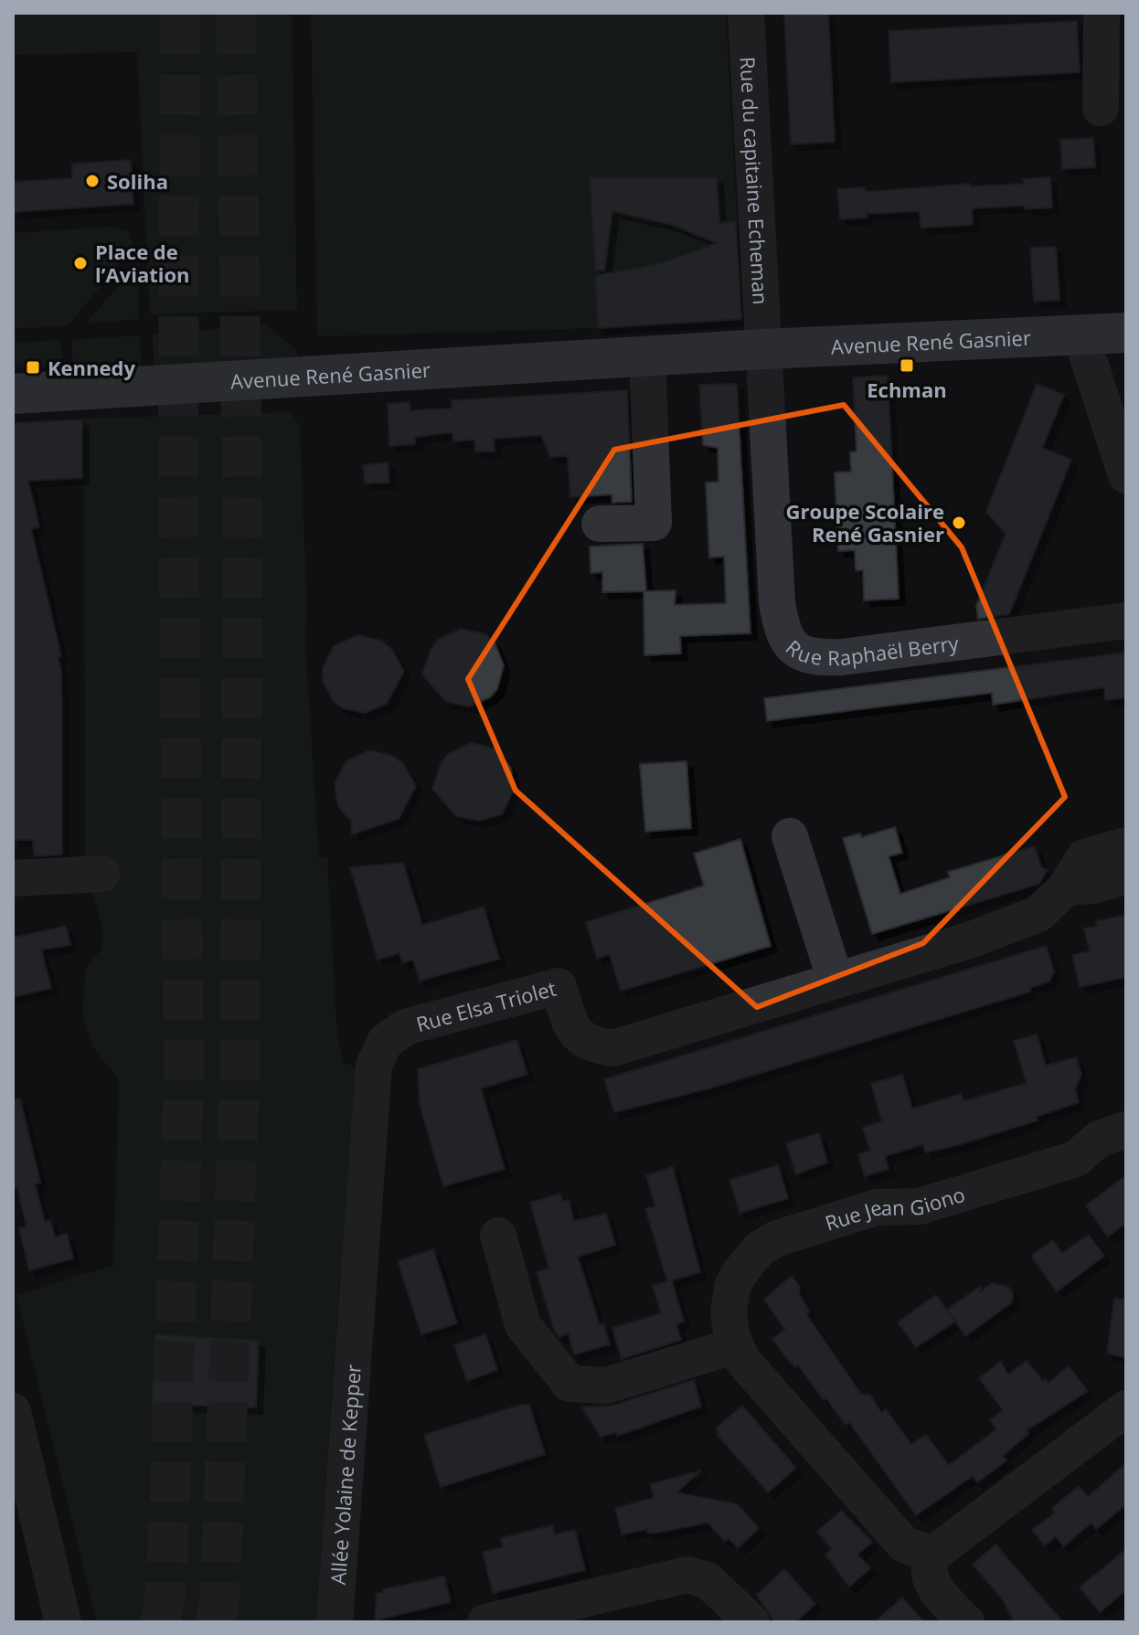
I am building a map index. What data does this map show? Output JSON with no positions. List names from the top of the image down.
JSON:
{
  "streets": {
    "main road": ["Avenue René Gasnier"],
    "street": [
      "Rue du capitaine Echeman",
      "Rue Raphaël Berry",
      "Rue Elsa Triolet",
      "Rue Jean Giono",
      "Allée Yolaine de Kepper"
    ]
  },
  "crossings": [
    ["Rue du capitaine Echeman", "Avenue René Gasnier"],
    ["Rue du capitaine Echeman", "Rue Raphaël Berry"],
    ["Avenue René Gasnier", "Rue Raphaël Berry"],
    ["Rue Elsa Triolet", "Allée Yolaine de Kepper"]
  ],
  "places": {
    "other": ["Soliha", "Place de l’Aviation", "Groupe Scolaire René Gasnier"],
    "transit": ["Echman", "Kennedy"]
  }
}
